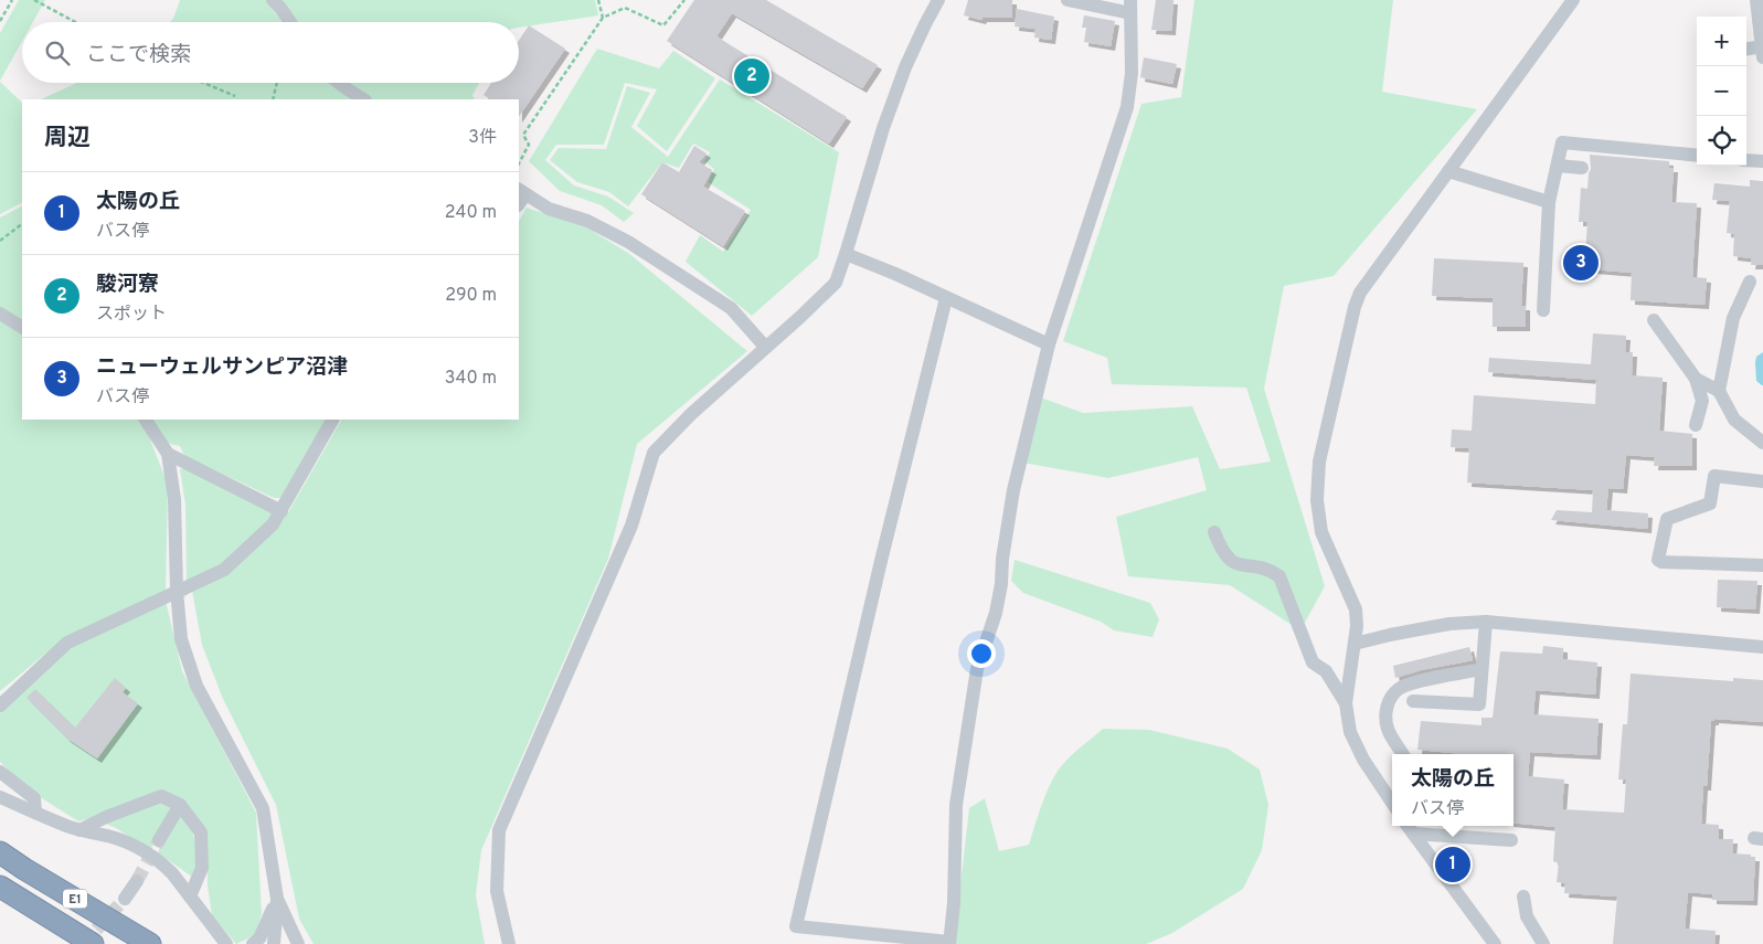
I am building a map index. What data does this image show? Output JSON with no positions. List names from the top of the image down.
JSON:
{
  "streets": {
    "highway": ["E1"]
  },
  "page": {
    "map_buttons": ["+", "−"],
    "search": "ここで検索",
    "pins": ["2", "3", "1"],
    "heading": ["周辺", "3件"],
    "list": [
      {
        "mark": "1",
        "name": "太陽の丘",
        "note": "バス停",
        "value": "240 m"
      },
      {
        "mark": "2",
        "name": "駿河寮",
        "note": "スポット",
        "value": "290 m"
      },
      {
        "mark": "3",
        "name": "ニューウェルサンピア沼津",
        "note": "バス停",
        "value": "340 m"
      }
    ],
    "popup": ["太陽の丘", "バス停"]
  }
}
